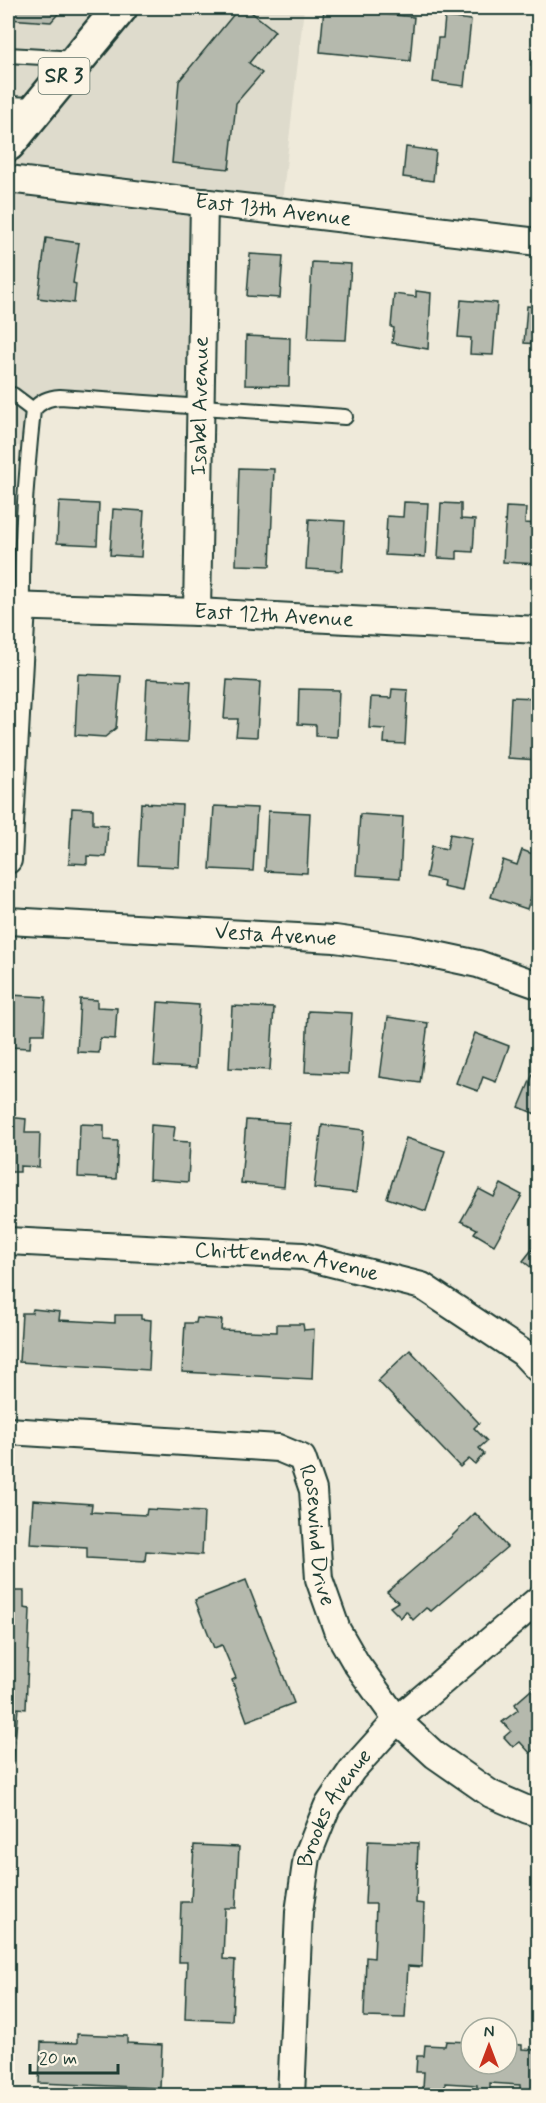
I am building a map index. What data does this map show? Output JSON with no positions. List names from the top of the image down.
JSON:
{
  "streets": {
    "main road": ["SR 3"],
    "street": [
      "East 13th Avenue",
      "Isabel Avenue",
      "East 12th Avenue",
      "Vesta Avenue",
      "Chittenden Avenue",
      "Rosewind Drive",
      "Brooks Avenue"
    ]
  },
  "crossings": [
    ["East 13th Avenue", "Isabel Avenue"],
    ["Isabel Avenue", "East 12th Avenue"],
    ["Rosewind Drive", "Brooks Avenue"]
  ],
  "scale_bar": "20 m",
  "north": "top"
}
